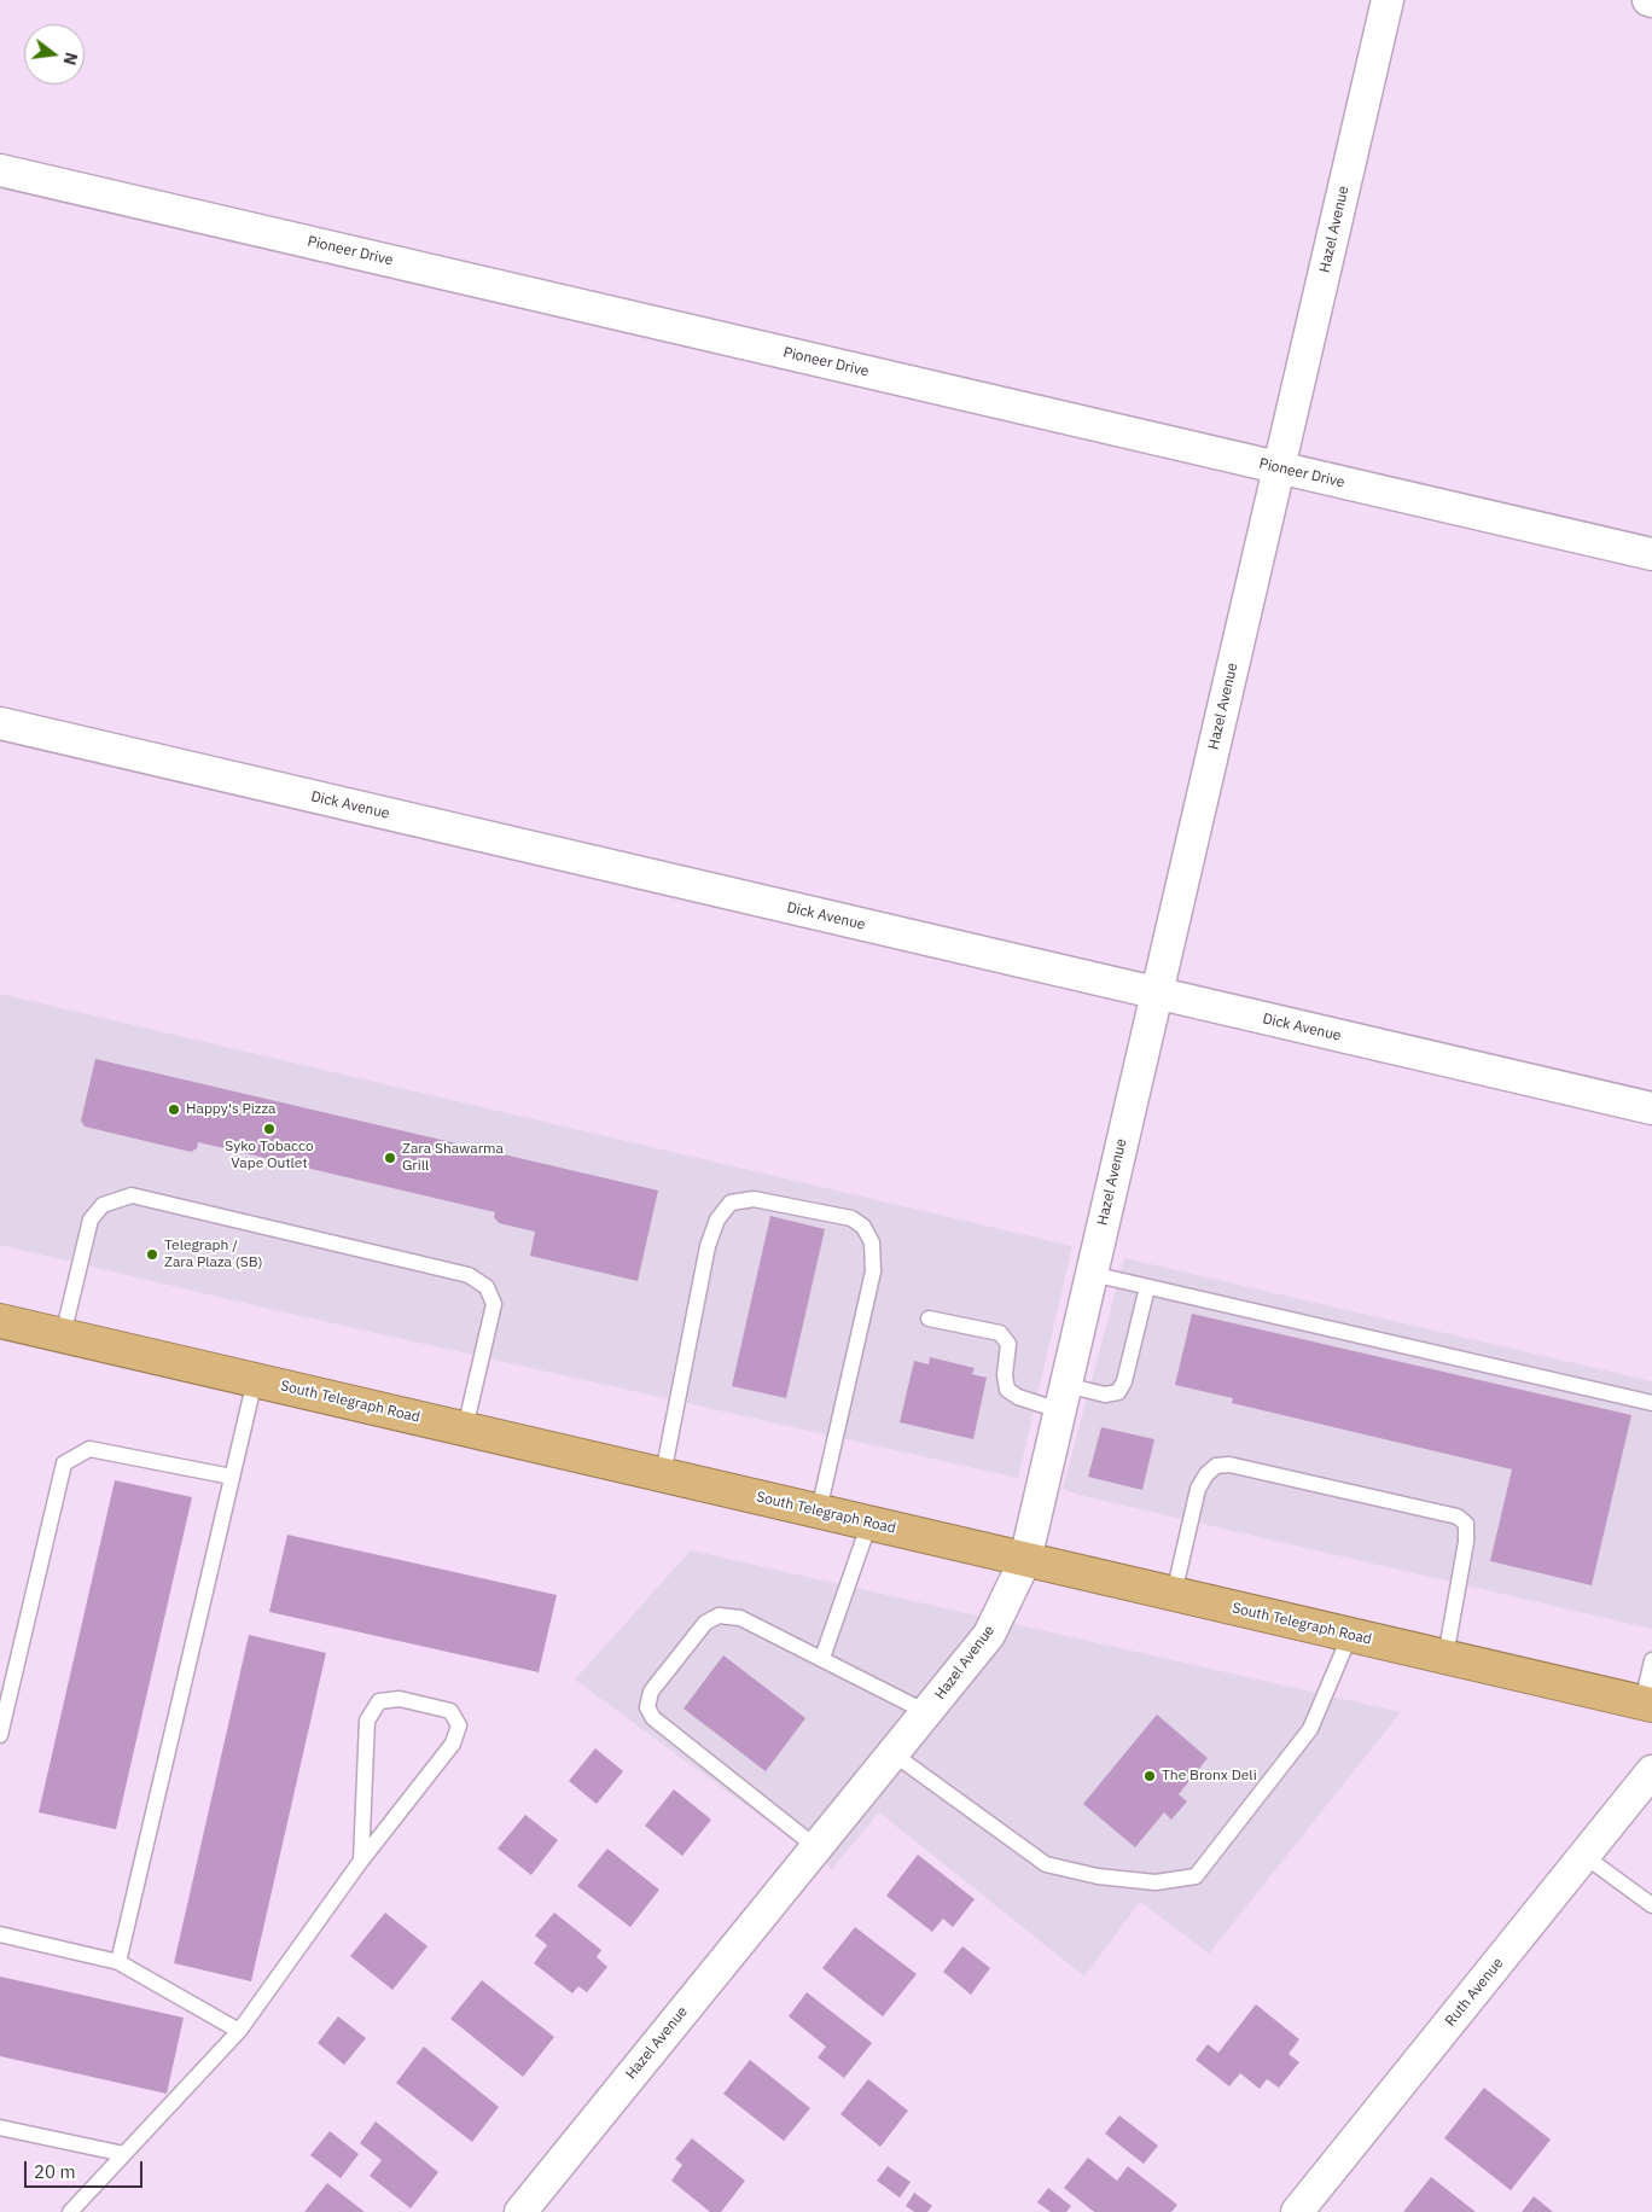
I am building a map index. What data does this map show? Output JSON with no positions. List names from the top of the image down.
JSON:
{
  "streets": {
    "highway": ["South Telegraph Road"],
    "street": [
      "Hazel Avenue",
      "Pioneer Drive",
      "Dick Avenue",
      "Ruth Avenue"
    ]
  },
  "crossings": [
    ["Hazel Avenue", "Pioneer Drive"],
    ["Hazel Avenue", "Dick Avenue"],
    ["Hazel Avenue", "South Telegraph Road"]
  ],
  "places": [
    "Happy's Pizza",
    "Syko Tobacco Vape Outlet",
    "Zara Shawarma Grill",
    "Telegraph / Zara Plaza (SB)",
    "The Bronx Deli"
  ],
  "scale_bar": "20 m",
  "north": "right"
}
